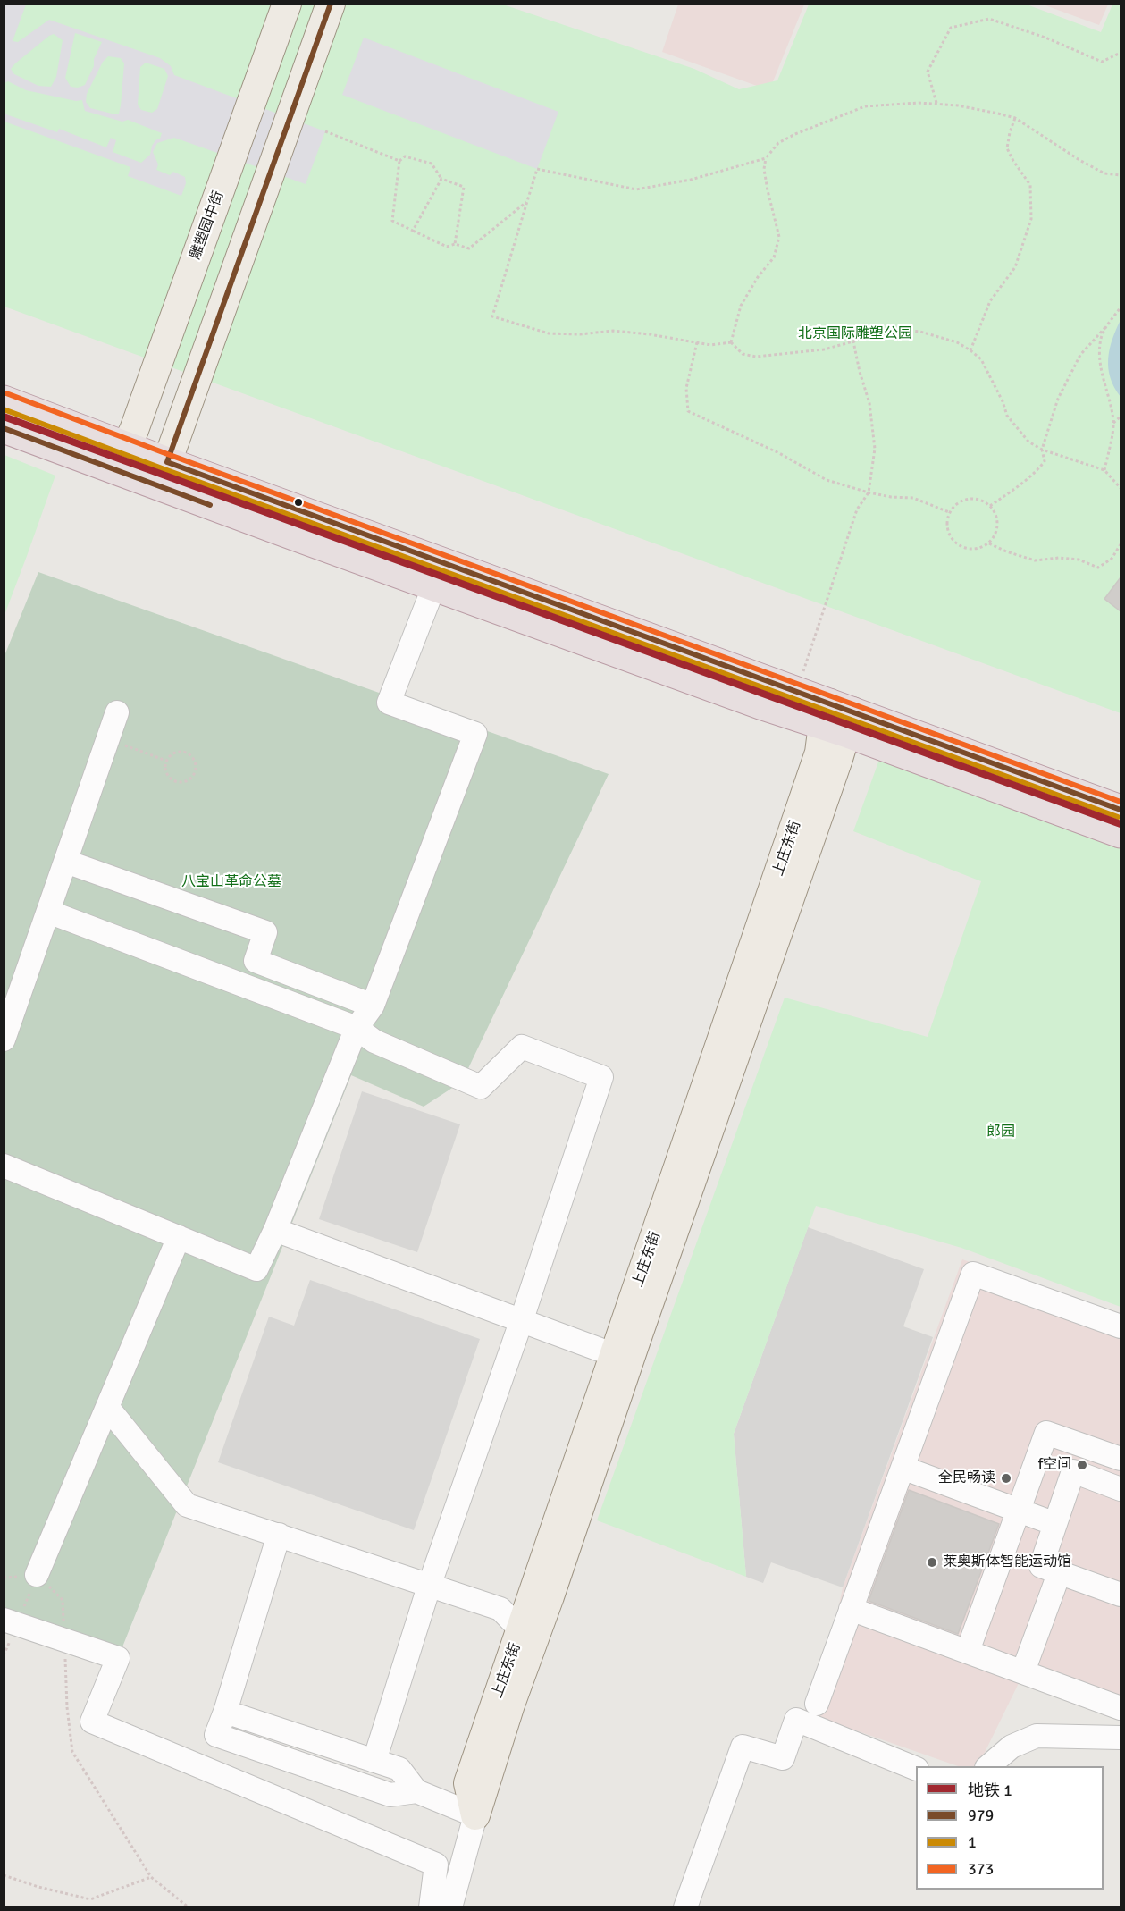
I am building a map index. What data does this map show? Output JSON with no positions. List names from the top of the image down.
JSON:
{
  "streets": {
    "main road": ["雕塑园中街", "上庄东街"]
  },
  "parks": ["北京国际雕塑公园", "八宝山革命公墓", "郎园"],
  "places": ["f空间", "全民畅读", "莱奥斯体智能运动馆"],
  "lines": [
    "transit line 979",
    "transit line 373",
    "transit line 1",
    "metro line 1"
  ],
  "legend": [
    "地铁 1",
    "979",
    "1",
    "373"
  ]
}
